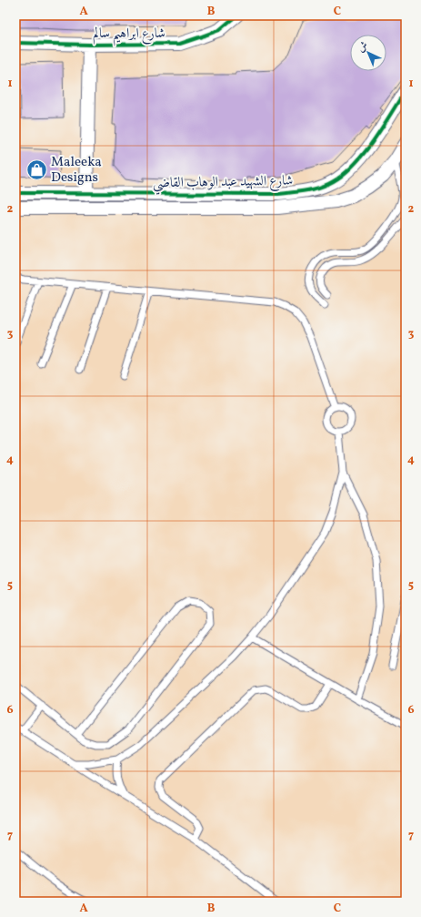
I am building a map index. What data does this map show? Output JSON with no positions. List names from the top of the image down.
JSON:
{
  "streets": {
    "street": ["شارع ابراهيم سالم", "شارع الشهيد عبد الوهاب القاضي"]
  },
  "places": {
    "shop": ["Maleeka Designs"]
  },
  "north": "top left",
  "grid": {
    "columns": ["A", "B", "C"],
    "rows": [
      "1",
      "2",
      "3",
      "4",
      "5",
      "6",
      "7"
    ]
  }
}
